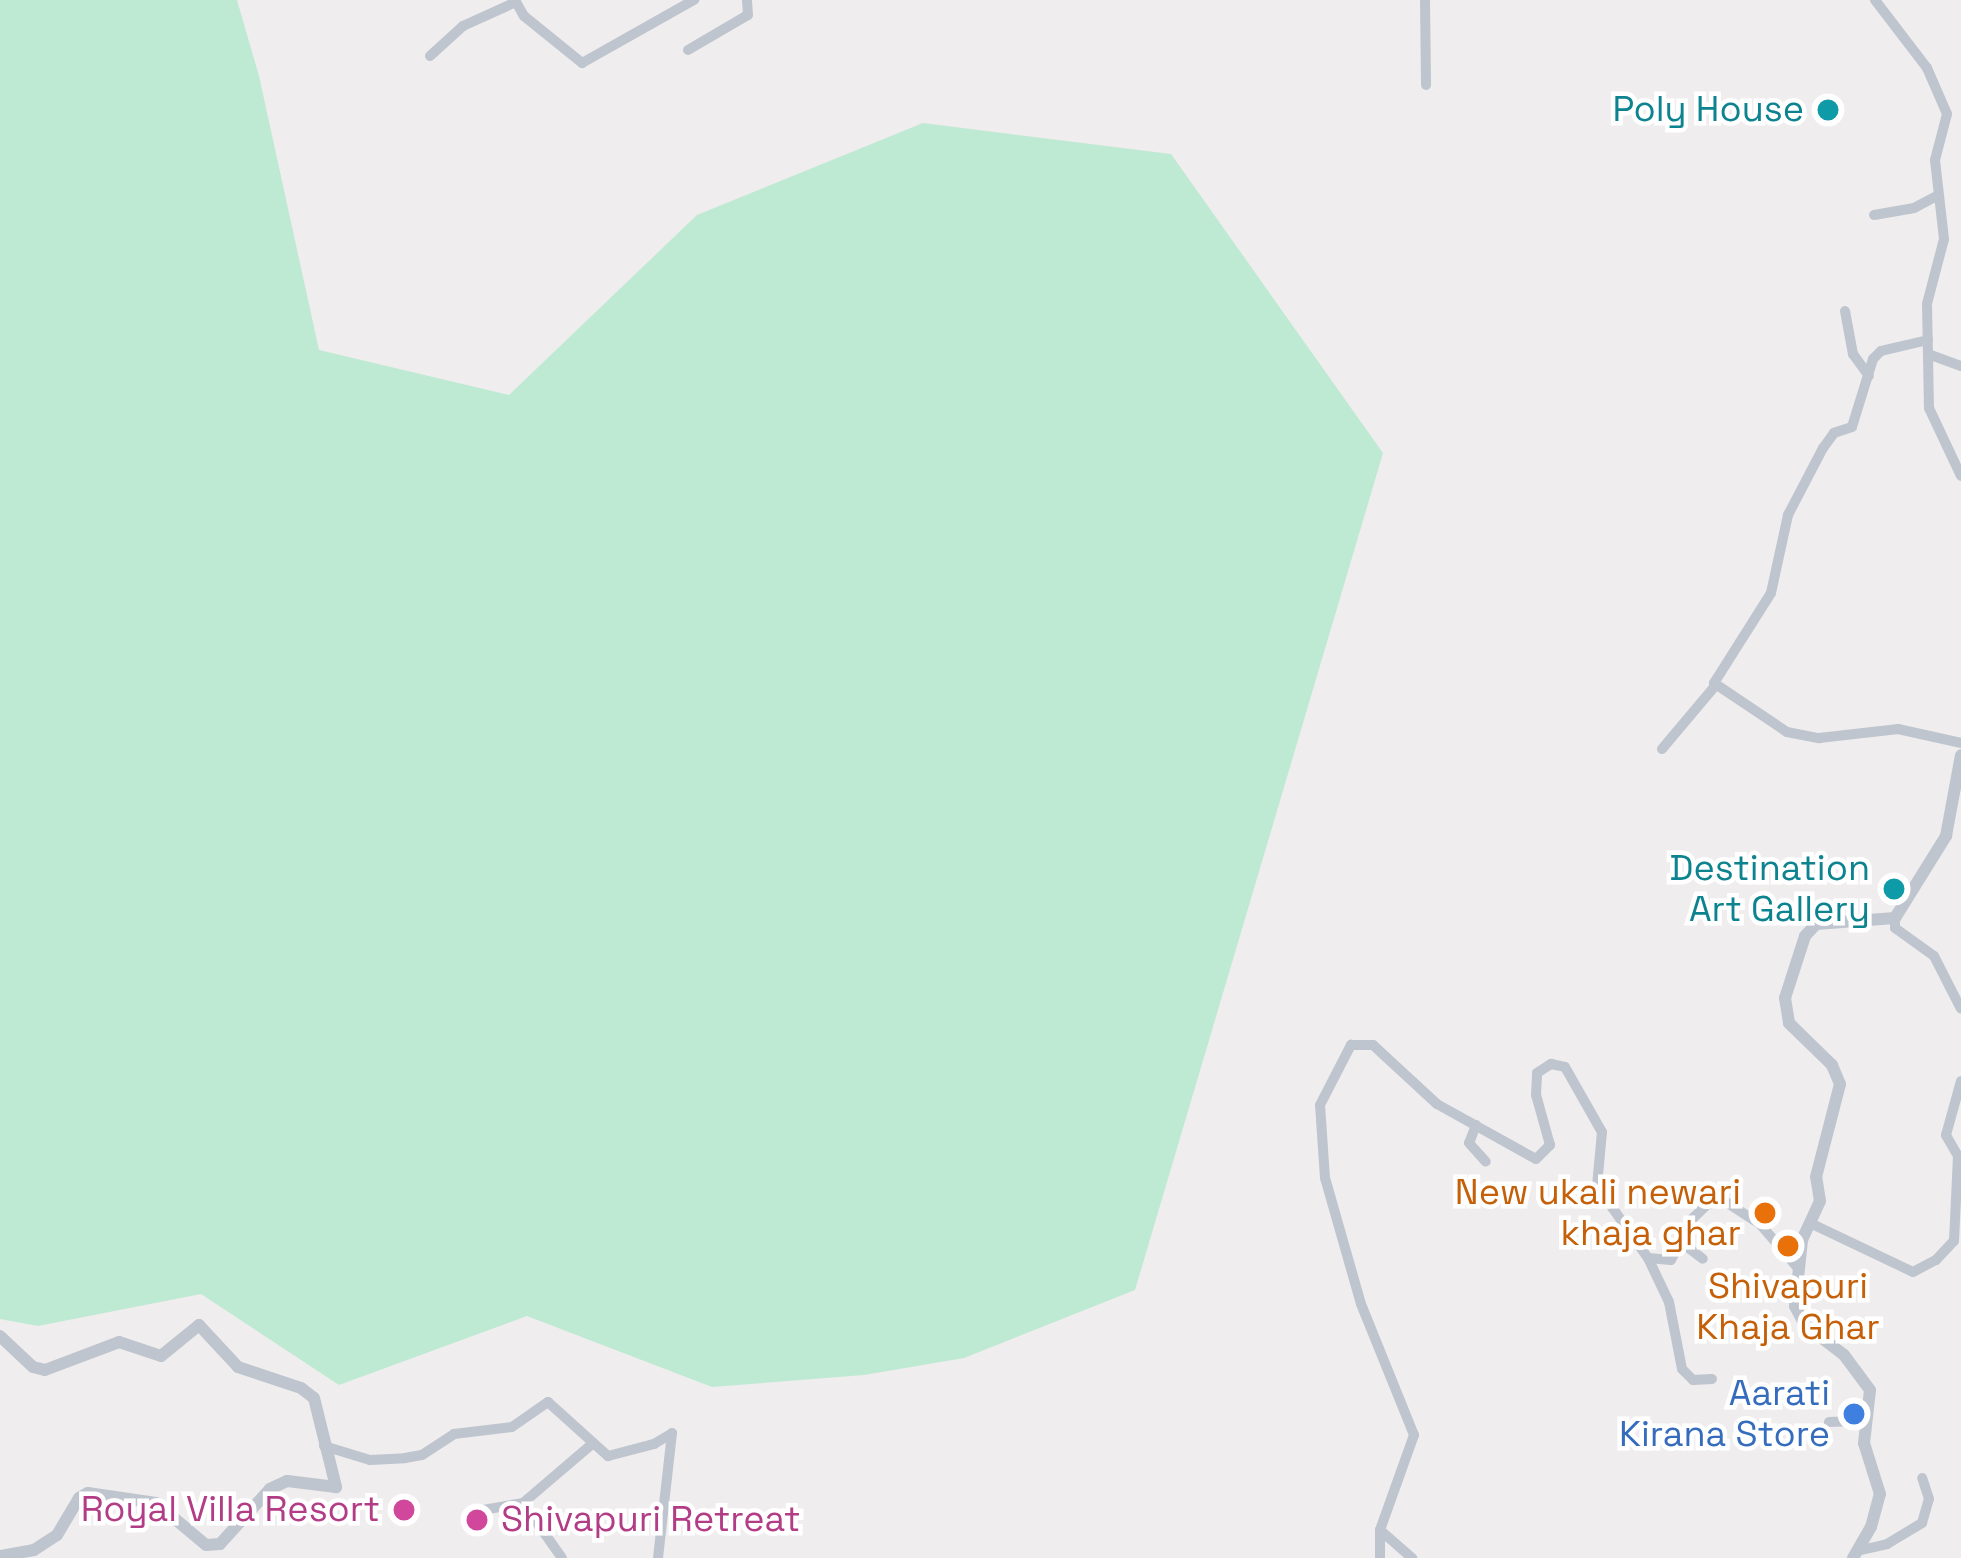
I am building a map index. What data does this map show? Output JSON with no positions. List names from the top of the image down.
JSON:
{
  "places": [
    "Poly House",
    "Destination Art Gallery",
    "New ukali newari khaja ghar",
    "Shivapuri Khaja Ghar",
    "Aarati Kirana Store",
    "Royal Villa Resort",
    "Shivapuri Retreat"
  ]
}
